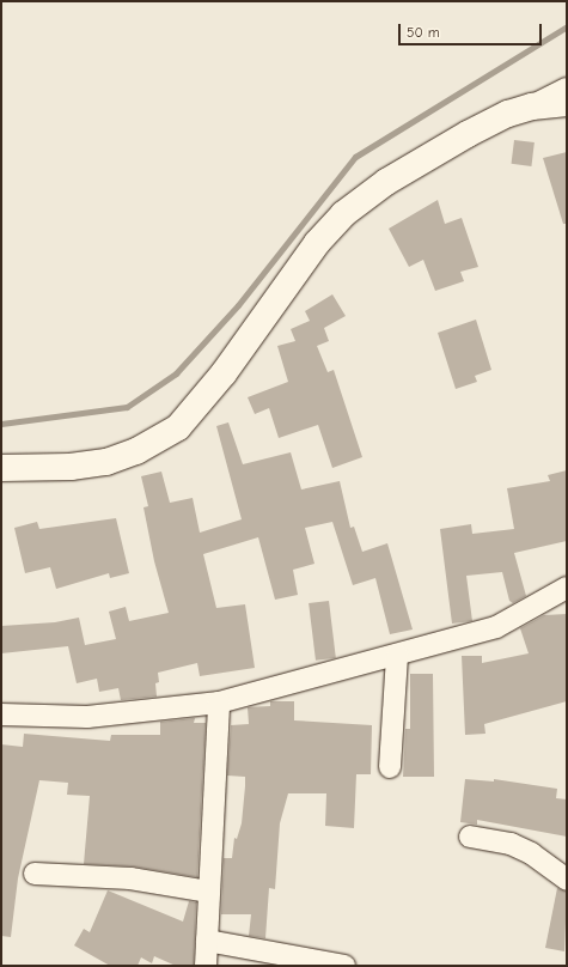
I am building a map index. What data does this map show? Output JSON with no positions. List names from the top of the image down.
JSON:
{
  "scale_bar": "50 m"
}
